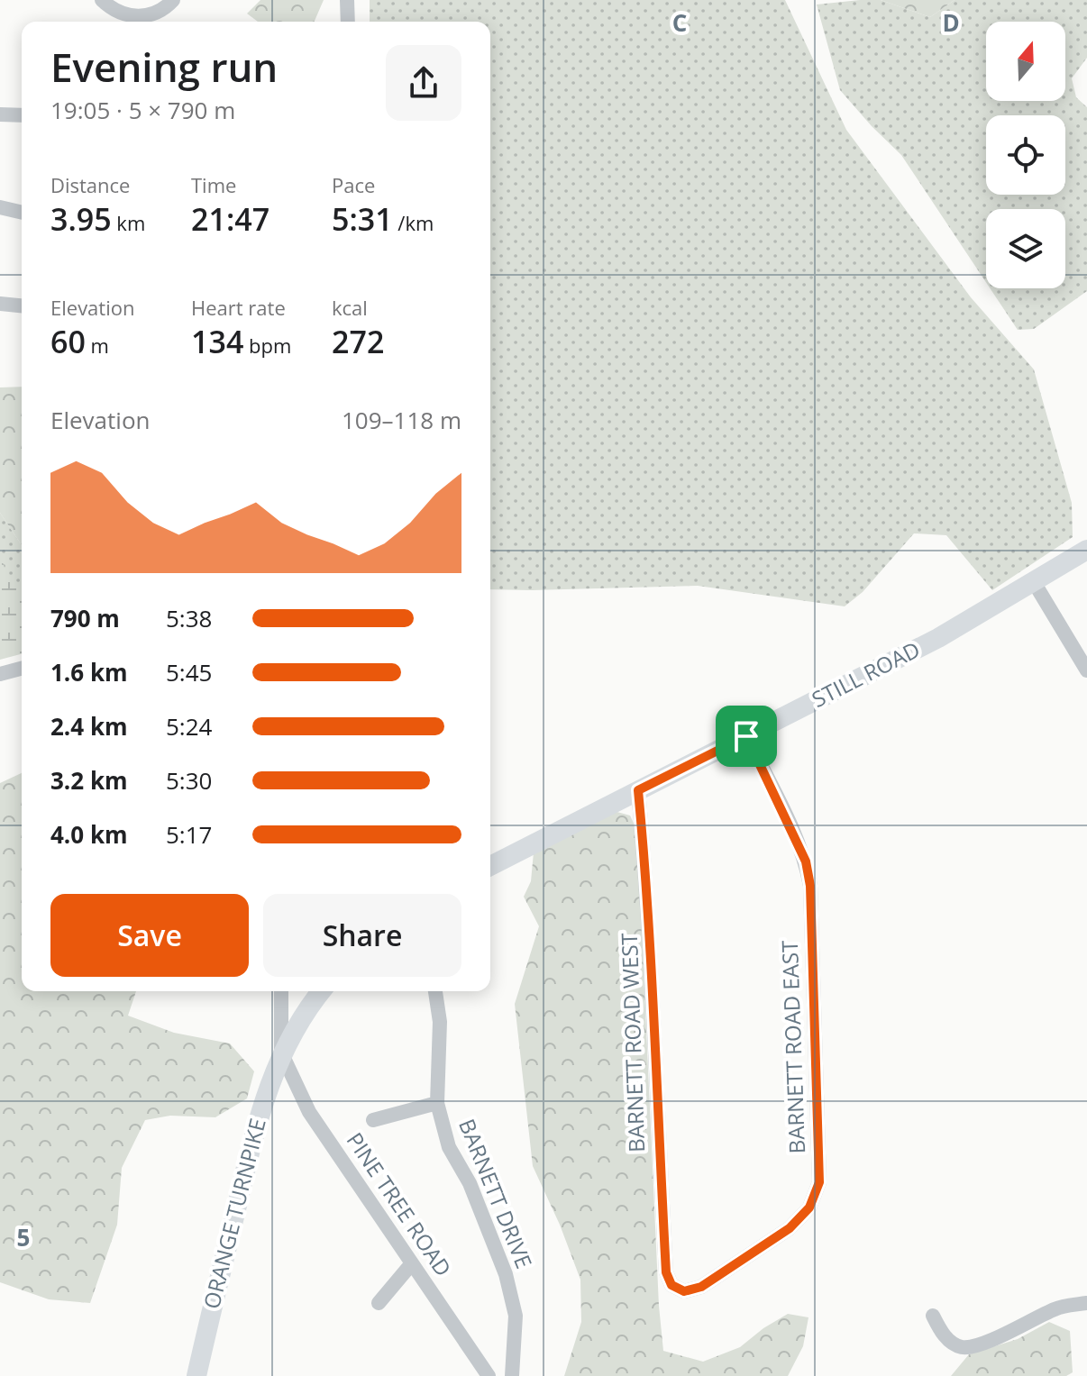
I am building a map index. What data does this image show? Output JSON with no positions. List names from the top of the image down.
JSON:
{
  "streets": {
    "main road": ["STILL ROAD", "ORANGE TURNPIKE"],
    "street": [
      "BARNETT ROAD WEST",
      "BARNETT ROAD EAST",
      "BARNETT DRIVE",
      "PINE TREE ROAD"
    ]
  },
  "crossings": [
    ["STILL ROAD", "BARNETT ROAD WEST"],
    ["STILL ROAD", "BARNETT ROAD EAST"],
    ["BARNETT ROAD WEST", "BARNETT ROAD EAST"],
    ["PINE TREE ROAD", "ORANGE TURNPIKE"]
  ],
  "north": "top",
  "page": {
    "heading": ["Evening run", "19:05 · 5 × 790 m"],
    "stats": [
      ["Distance", "3.95 km"],
      ["Time", "21:47"],
      ["Pace", "5:31 /km"],
      ["Elevation", "60 m"],
      ["Heart rate", "134 bpm"],
      ["kcal", "272"]
    ],
    "chart": ["Elevation", "109–118 m"],
    "list": [
      {
        "name": "790 m",
        "note": "5:38"
      },
      {
        "name": "1.6 km",
        "note": "5:45"
      },
      {
        "name": "2.4 km",
        "note": "5:24"
      },
      {
        "name": "3.2 km",
        "note": "5:30"
      },
      {
        "name": "4.0 km",
        "note": "5:17"
      }
    ],
    "buttons": ["Save", "Share"]
  },
  "grid": {
    "columns": ["C", "D"],
    "rows": ["5"]
  }
}
